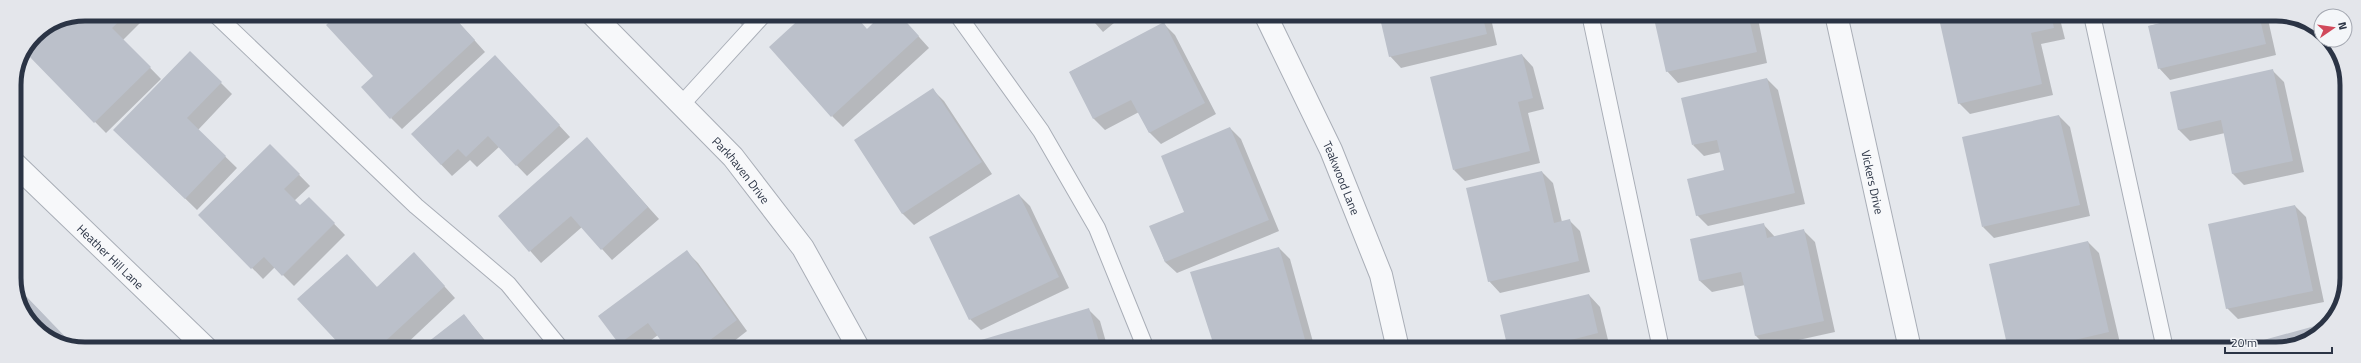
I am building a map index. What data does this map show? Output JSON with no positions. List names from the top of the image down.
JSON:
{
  "streets": {
    "street": [
      "Parkhaven Drive",
      "Teakwood Lane",
      "Vickers Drive",
      "Heather Hill Lane"
    ]
  },
  "scale_bar": "20 m",
  "north": "right"
}
